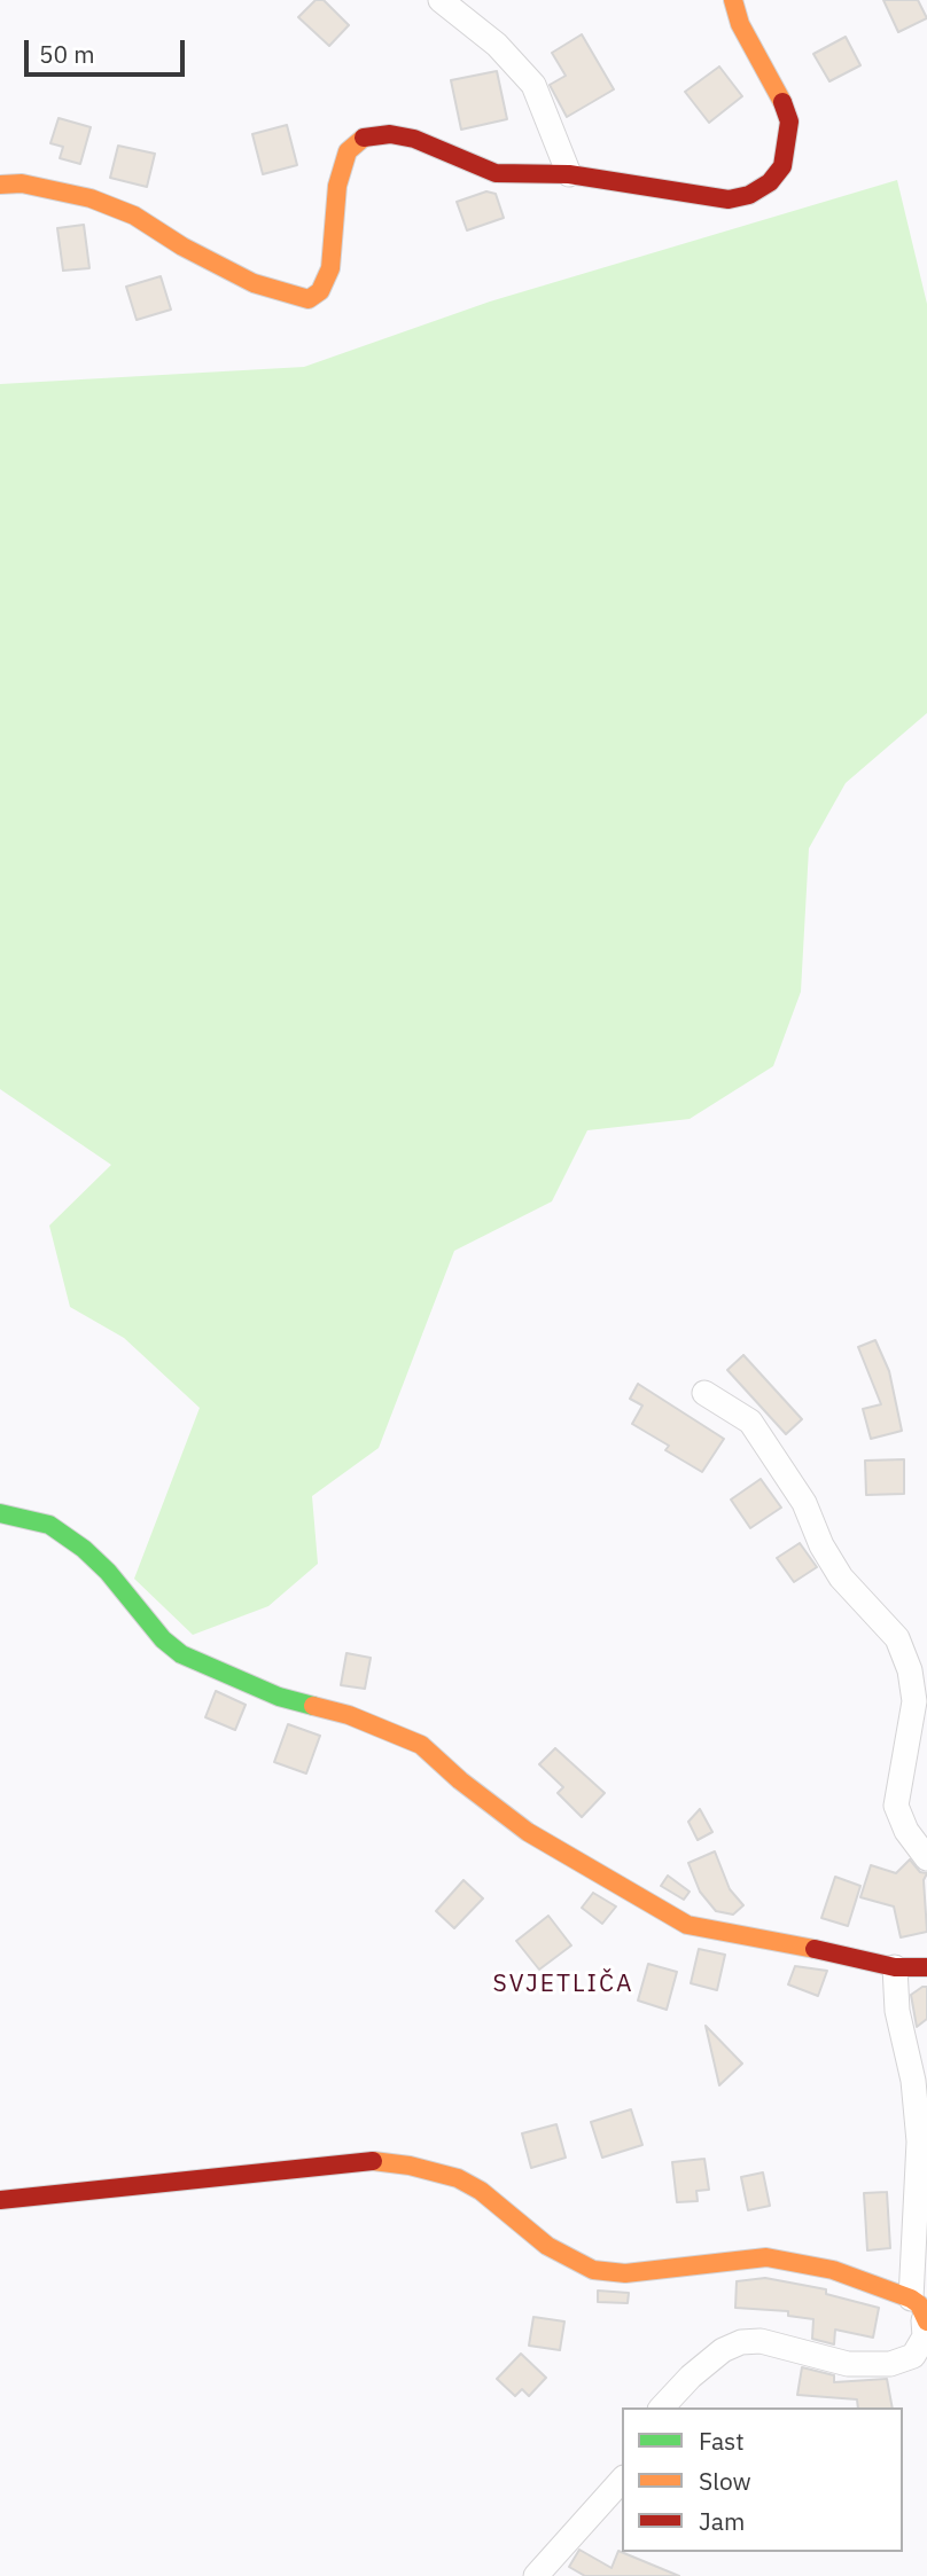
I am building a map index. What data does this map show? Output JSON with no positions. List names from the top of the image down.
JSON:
{
  "districts": ["SVJETLIČA"],
  "legend": ["Fast", "Slow", "Jam"],
  "scale_bar": "50 m"
}
